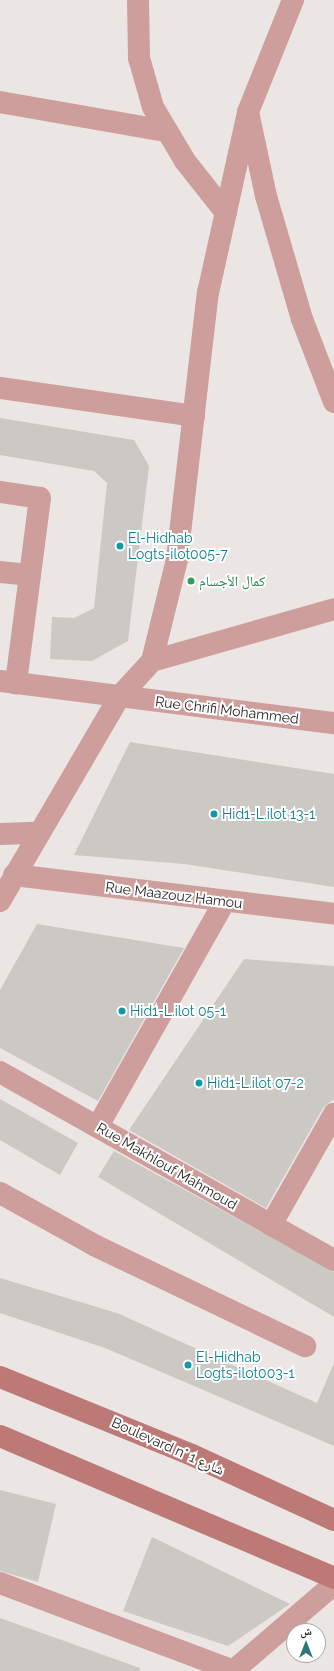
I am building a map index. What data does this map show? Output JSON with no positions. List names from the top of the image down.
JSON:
{
  "streets": {
    "main road": ["Boulevard n° شارع 1"],
    "street": ["Rue Chrifi Mohammed", "Rue Maazouz Hamou", "Rue Makhlouf Mahmoud"]
  },
  "places": [
    "El-Hidhab Logts-ilot005-7",
    "كمال الأجسام",
    "Hid1-L.ilot 13-1",
    "Hid1-L.ilot 05-1",
    "Hid1-L.ilot 07-2",
    "El-Hidhab Logts-ilot003-1"
  ],
  "north": "top"
}
